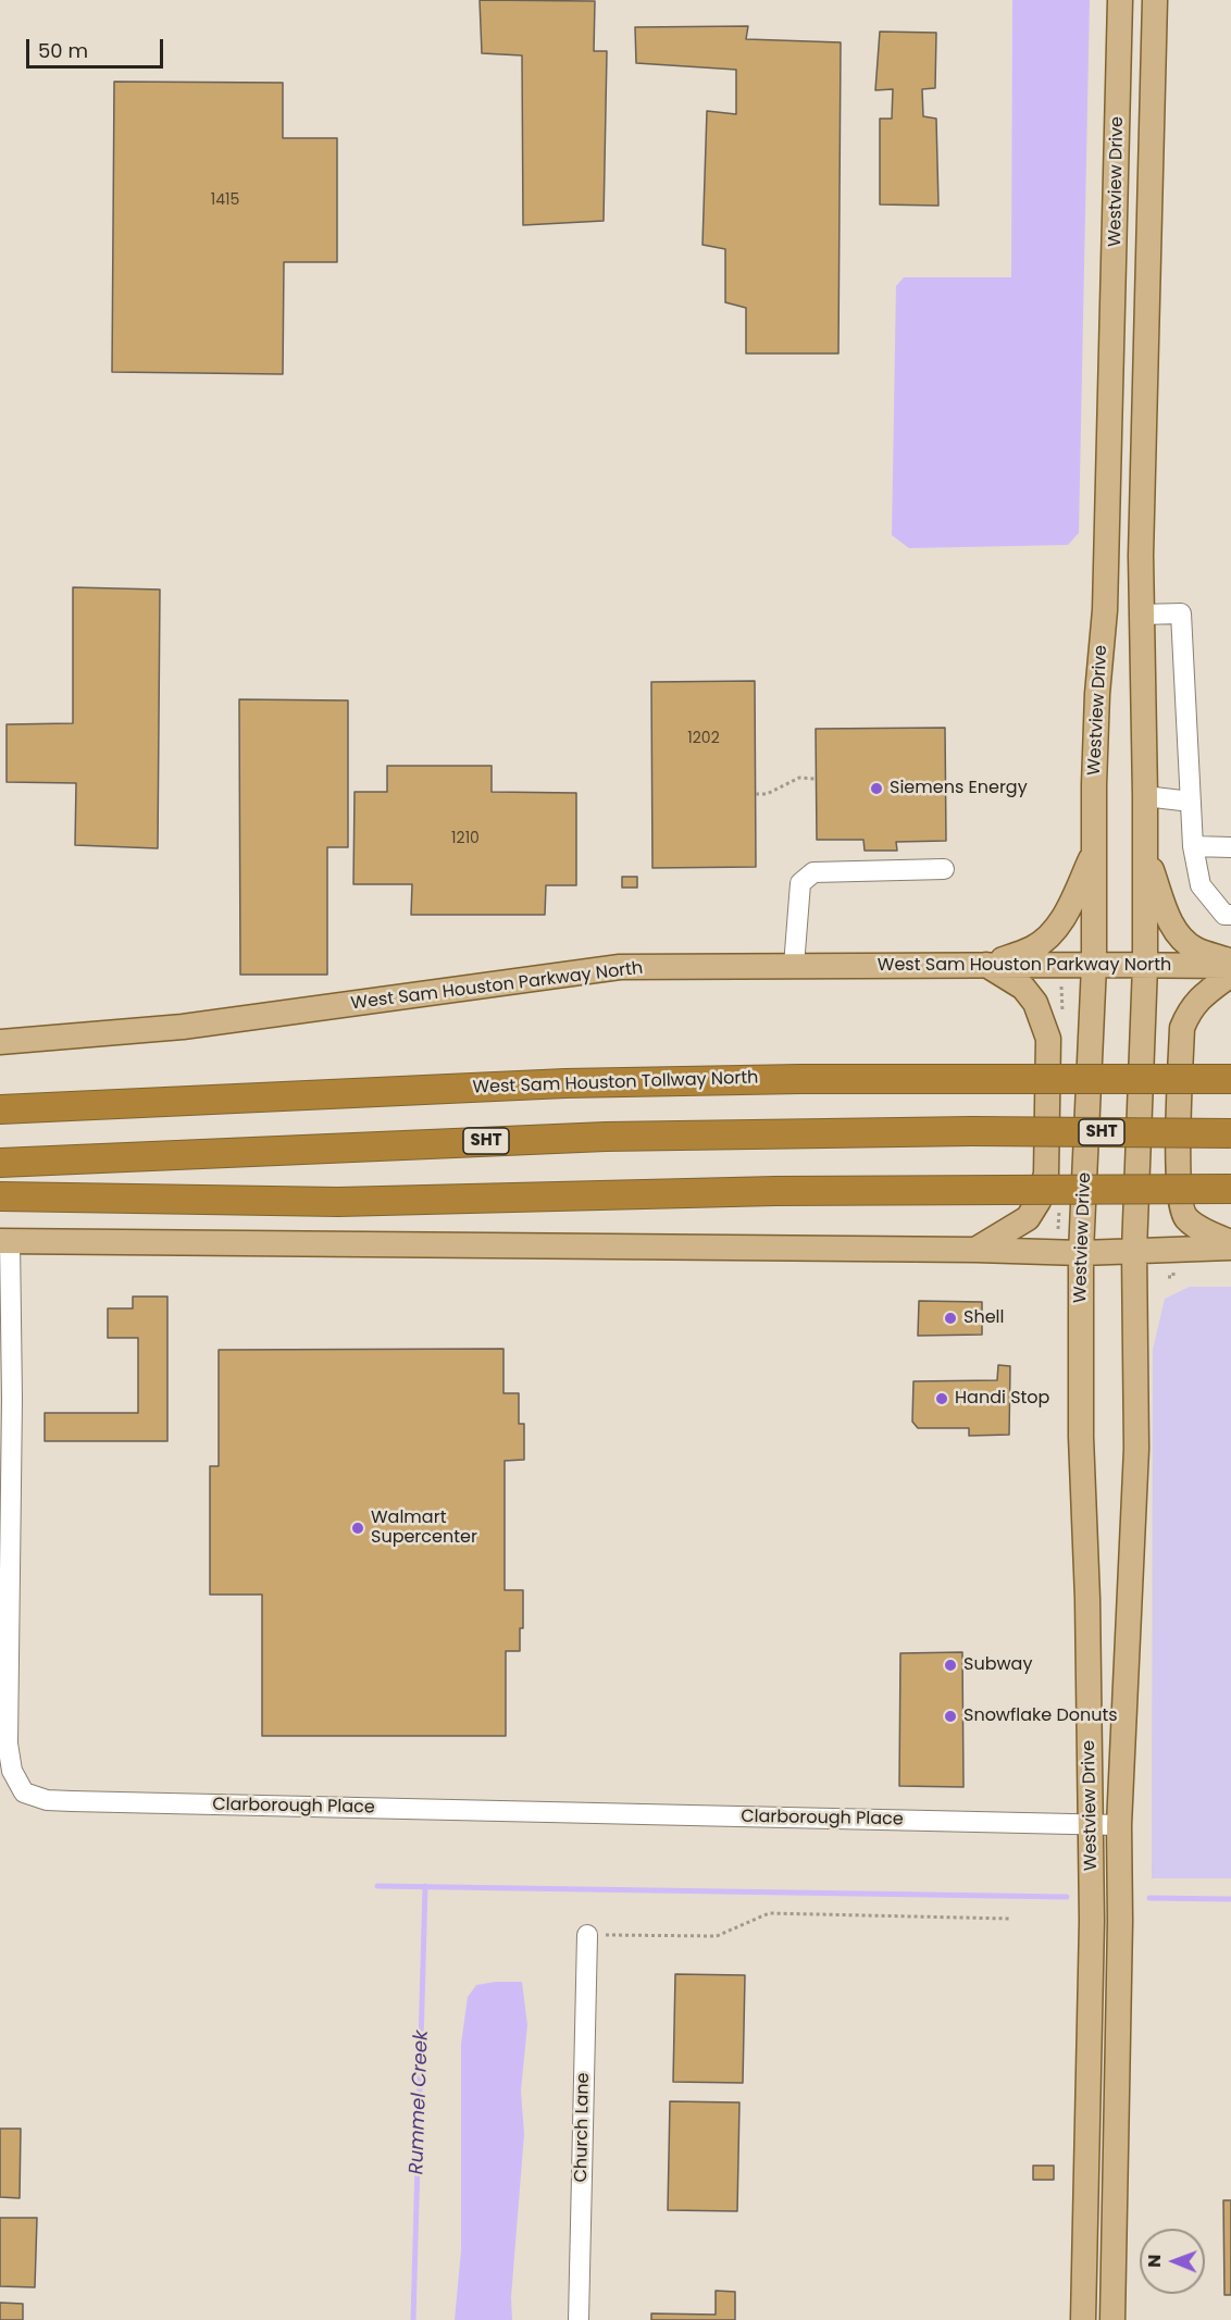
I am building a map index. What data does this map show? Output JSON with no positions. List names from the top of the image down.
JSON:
{
  "streets": {
    "highway": ["West Sam Houston Tollway North", "SHT"],
    "main road": ["Westview Drive", "West Sam Houston Parkway North"],
    "street": ["Clarborough Place", "Church Lane"]
  },
  "crossings": [
    ["Westview Drive", "West Sam Houston Parkway North"],
    ["Westview Drive", "Clarborough Place"]
  ],
  "water": ["Rummel Creek"],
  "places": [
    "Siemens Energy",
    "Shell",
    "Handi Stop",
    "Walmart Supercenter",
    "Subway",
    "Snowflake Donuts"
  ],
  "house_numbers": ["1415", "1202", "1210"],
  "scale_bar": "50 m",
  "north": "left"
}
